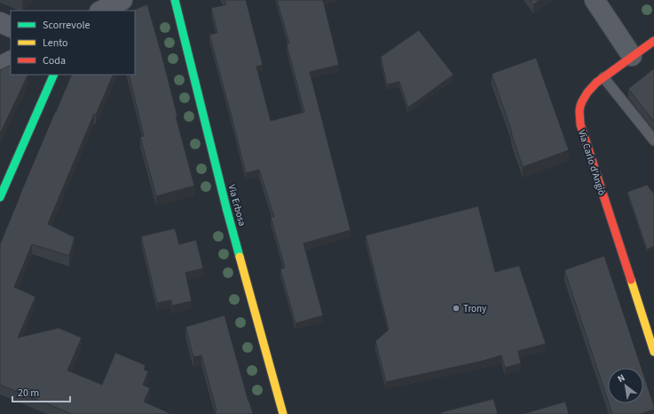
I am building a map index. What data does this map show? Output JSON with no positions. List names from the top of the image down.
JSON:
{
  "streets": {
    "street": ["Via Carlo d'Angiò", "Via Erbosa"]
  },
  "places": ["Trony"],
  "legend": ["Scorrevole", "Lento", "Coda"],
  "scale_bar": "20 m",
  "north": "top left"
}
